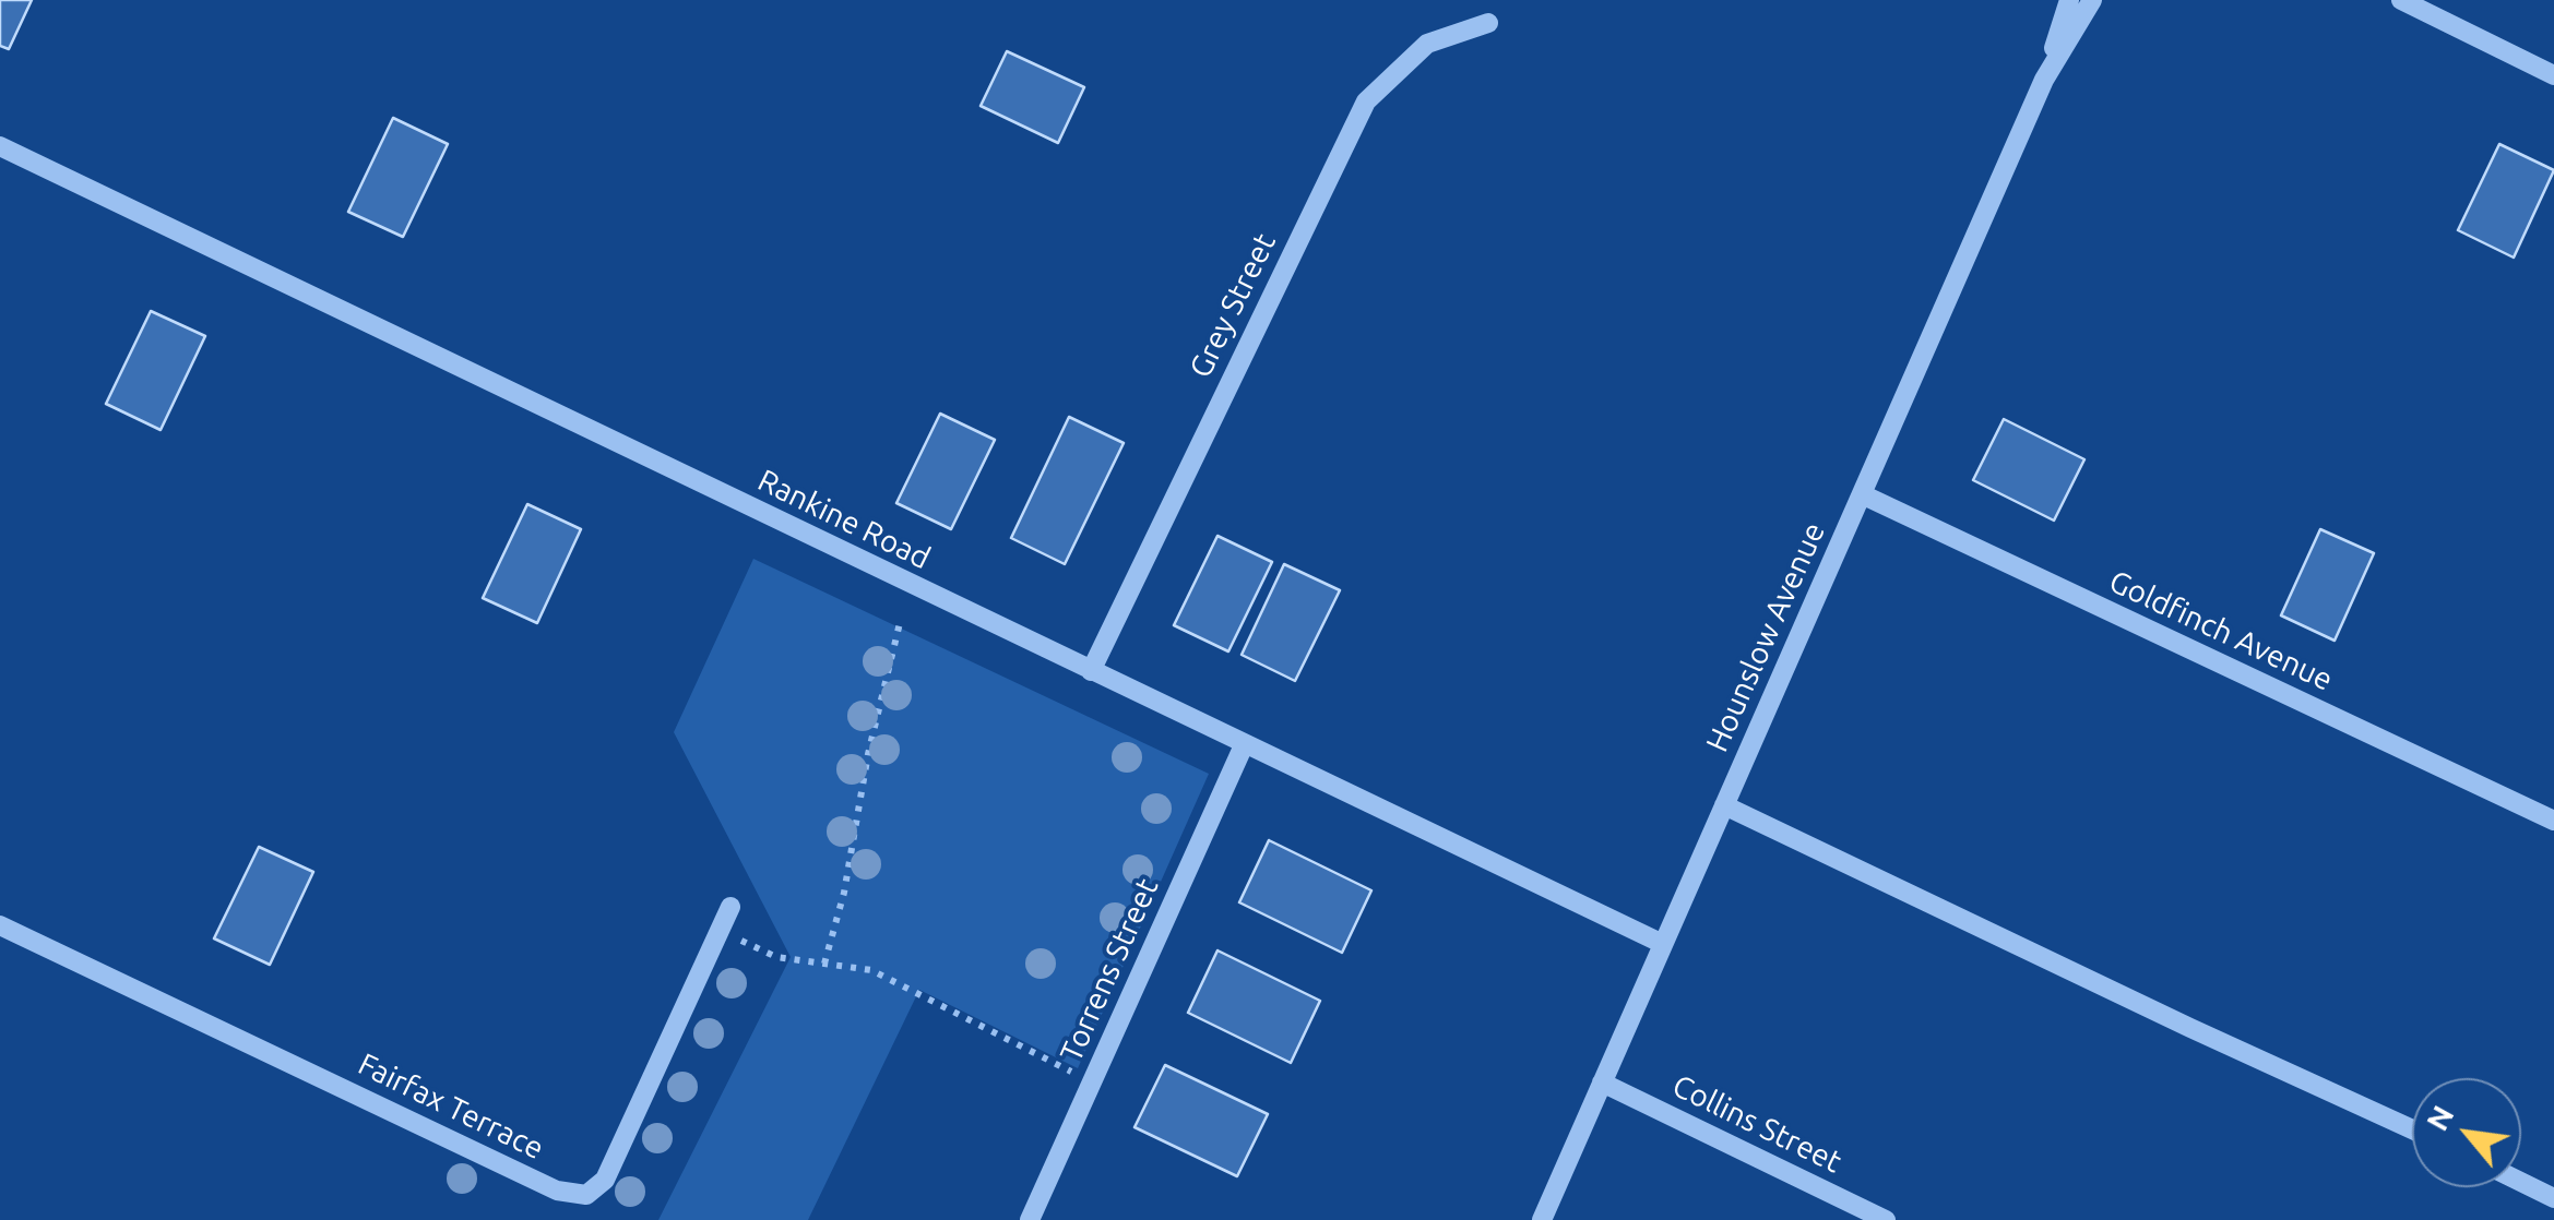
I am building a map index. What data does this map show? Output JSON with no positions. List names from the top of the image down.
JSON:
{
  "streets": {
    "street": [
      "Grey Street",
      "Rankine Road",
      "Goldfinch Avenue",
      "Hounslow Avenue",
      "Torrens Street",
      "Fairfax Terrace",
      "Collins Street"
    ]
  },
  "crossings": [
    ["Grey Street", "Rankine Road"],
    ["Rankine Road", "Hounslow Avenue"],
    ["Rankine Road", "Torrens Street"],
    ["Goldfinch Avenue", "Hounslow Avenue"],
    ["Hounslow Avenue", "Collins Street"]
  ],
  "north": "top left"
}
